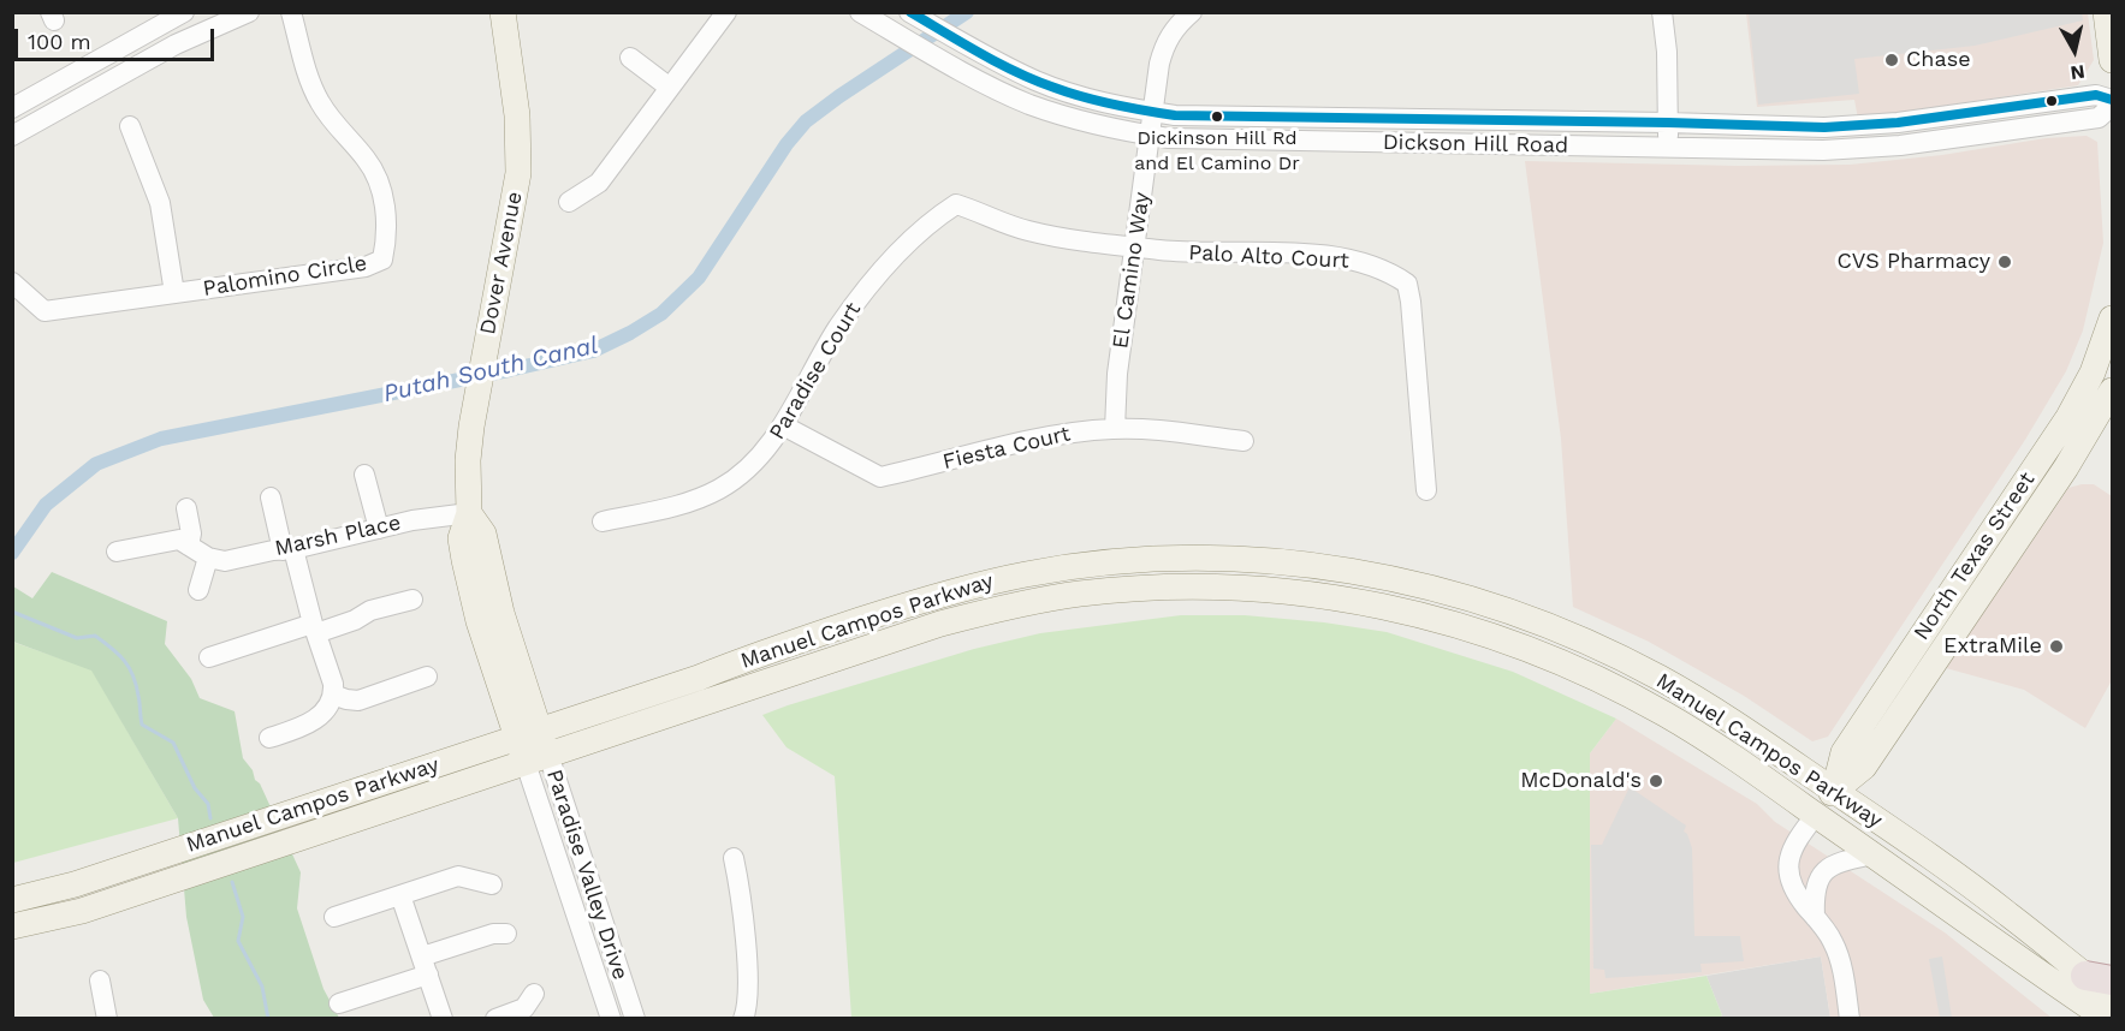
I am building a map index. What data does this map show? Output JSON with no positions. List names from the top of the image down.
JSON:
{
  "streets": {
    "main road": [
      "Dover Avenue",
      "North Texas Street",
      "Manuel Campos Parkway",
      "Paradise Valley Drive"
    ],
    "street": [
      "Dickson Hill Road",
      "Palo Alto Court",
      "El Camino Way",
      "Palomino Circle",
      "Paradise Court",
      "Fiesta Court",
      "Marsh Place"
    ]
  },
  "crossings": [
    ["Dickson Hill Road", "El Camino Way"],
    ["Palo Alto Court", "El Camino Way"],
    ["Palo Alto Court", "Paradise Court"],
    ["Dover Avenue", "Marsh Place"],
    ["Dover Avenue", "Manuel Campos Parkway"],
    ["Dover Avenue", "Paradise Valley Drive"],
    ["El Camino Way", "Paradise Court"],
    ["El Camino Way", "Fiesta Court"],
    ["Paradise Court", "Fiesta Court"],
    ["North Texas Street", "Manuel Campos Parkway"],
    ["Manuel Campos Parkway", "Paradise Valley Drive"]
  ],
  "water": ["Putah South Canal"],
  "places": [
    "Chase",
    "Dickinson Hill Rd and El Camino Dr",
    "CVS Pharmacy",
    "ExtraMile",
    "McDonald's"
  ],
  "scale_bar": "100 m",
  "north": "bottom"
}
